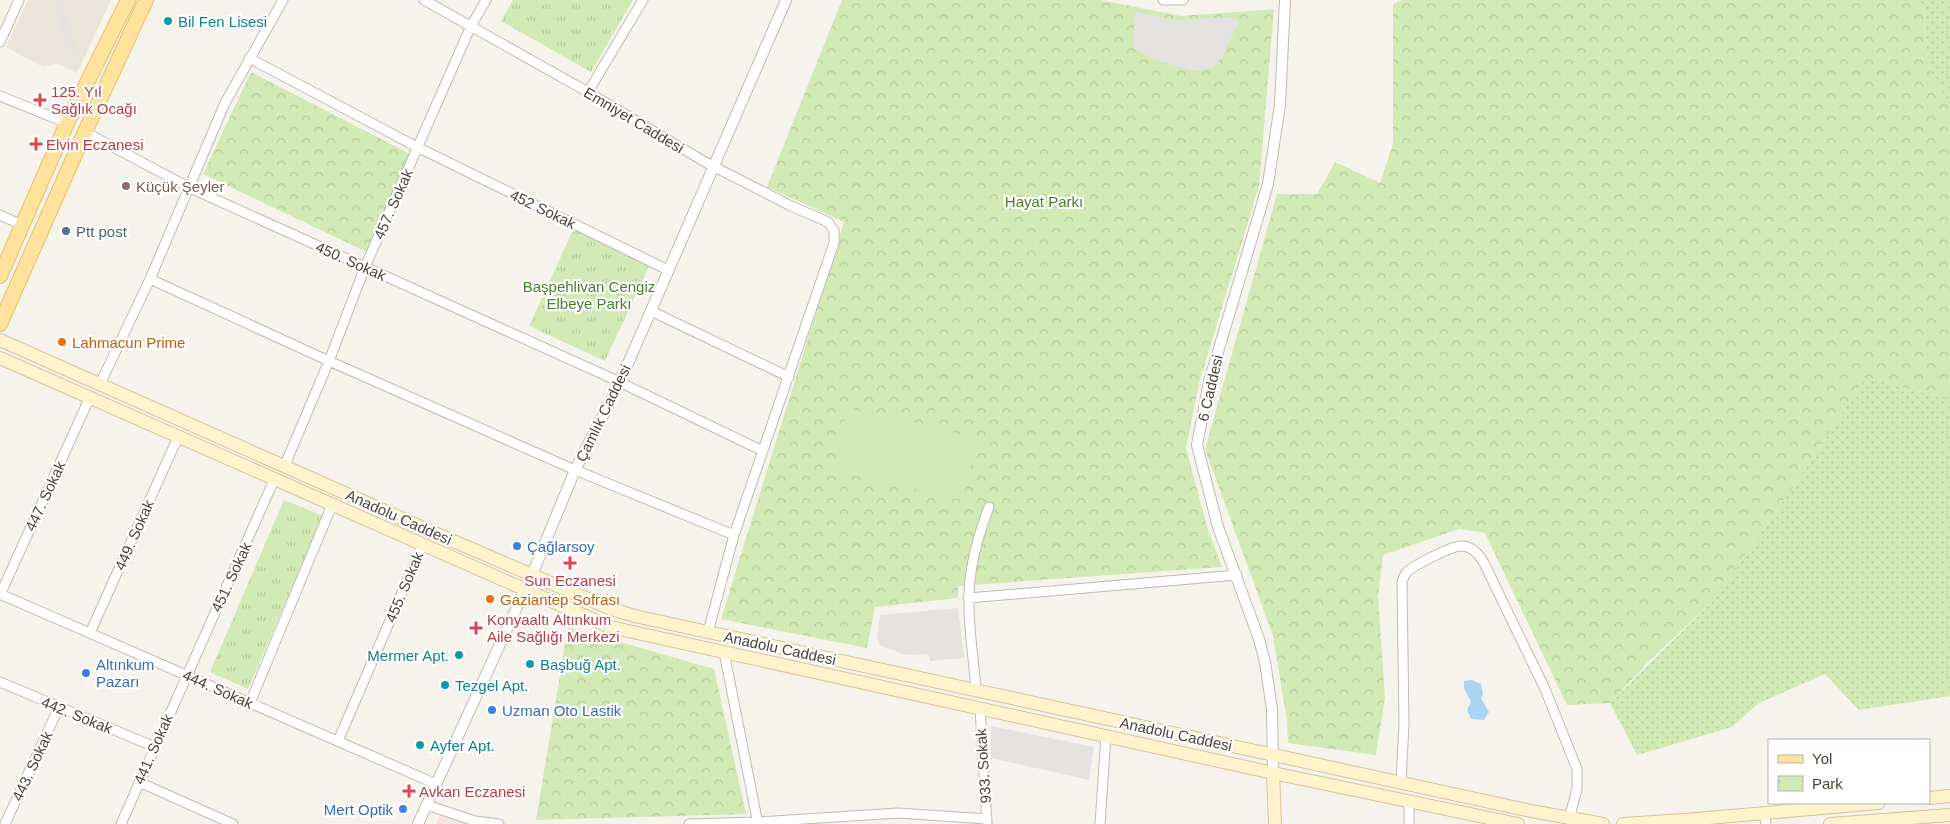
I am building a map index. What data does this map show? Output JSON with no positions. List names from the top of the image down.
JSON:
{
  "streets": {
    "main road": ["Anadolu Caddesi"],
    "street": [
      "Emniyet Caddesi",
      "457. Sokak",
      "452 Sokak",
      "450. Sokak",
      "6 Caddesi",
      "Çamlık Caddesi",
      "447. Sokak",
      "449. Sokak",
      "451. Sokak",
      "455. Sokak",
      "444. Sokak",
      "442. Sokak",
      "441. Sokak",
      "443. Sokak",
      "933. Sokak"
    ]
  },
  "crossings": [
    ["Emniyet Caddesi", "457. Sokak"],
    ["Emniyet Caddesi", "Çamlık Caddesi"],
    ["457. Sokak", "452 Sokak"],
    ["457. Sokak", "450. Sokak"],
    ["457. Sokak", "Anadolu Caddesi"],
    ["452 Sokak", "Çamlık Caddesi"],
    ["450. Sokak", "Çamlık Caddesi"],
    ["6 Caddesi", "Anadolu Caddesi"],
    ["Çamlık Caddesi", "Anadolu Caddesi"],
    ["Çamlık Caddesi", "444. Sokak"],
    ["447. Sokak", "Anadolu Caddesi"],
    ["447. Sokak", "444. Sokak"],
    ["Anadolu Caddesi", "449. Sokak"],
    ["Anadolu Caddesi", "451. Sokak"],
    ["Anadolu Caddesi", "455. Sokak"],
    ["Anadolu Caddesi", "933. Sokak"],
    ["449. Sokak", "444. Sokak"],
    ["451. Sokak", "444. Sokak"],
    ["451. Sokak", "441. Sokak"],
    ["455. Sokak", "444. Sokak"],
    ["444. Sokak", "441. Sokak"],
    ["442. Sokak", "441. Sokak"],
    ["442. Sokak", "443. Sokak"]
  ],
  "parks": ["Hayat Parkı", "Başpehlivan Cengiz Elbeye Parkı"],
  "places": {
    "other": [
      "Bil Fen Lisesi",
      "Küçük Şeyler",
      "Ptt post",
      "Lahmacun Prime",
      "Çağlarsoy",
      "Gaziantep Sofrası",
      "Mermer Apt.",
      "Başbuğ Apt.",
      "Altınkum Pazarı",
      "Tezgel Apt.",
      "Uzman Oto Lastik",
      "Ayfer Apt.",
      "Mert Optik"
    ],
    "health": [
      "125. Yıl Sağlık Ocağı",
      "Elvin Eczanesi",
      "Sun Eczanesi",
      "Konyaaltı Altınkum Aile Sağlığı Merkezi",
      "Avkan Eczanesi"
    ]
  },
  "legend": ["Yol", "Park"]
}
